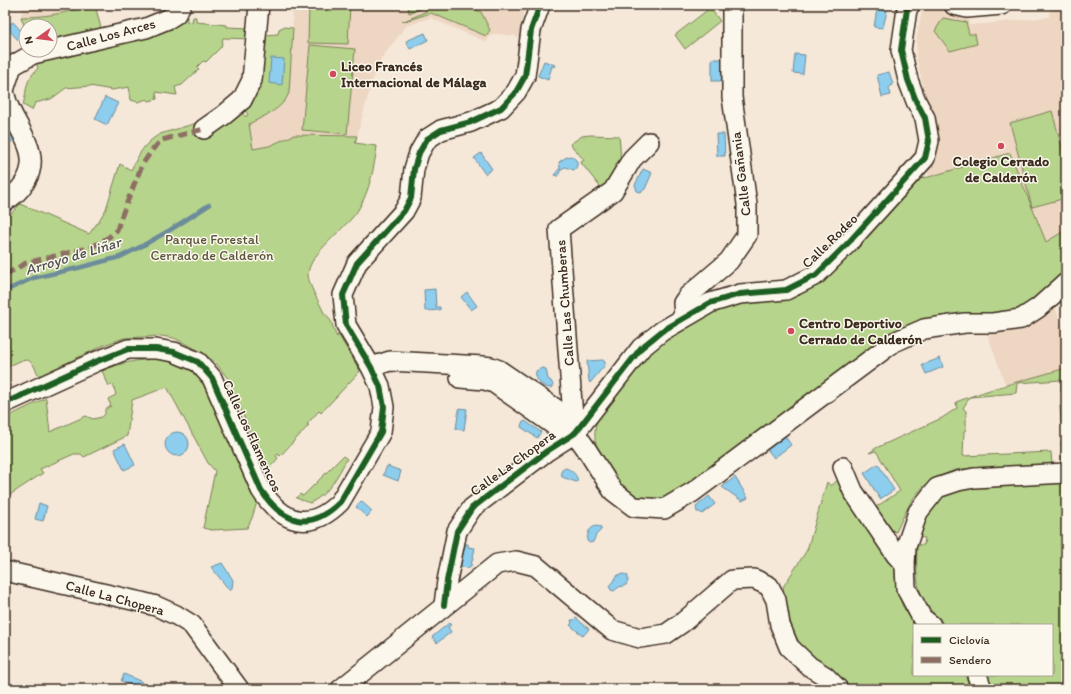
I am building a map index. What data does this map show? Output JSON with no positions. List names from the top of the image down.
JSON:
{
  "streets": {
    "street": [
      "Calle Los Arces",
      "Calle Gañania",
      "Calle Rodeo",
      "Calle Las Chumberas",
      "Calle Los Flamencos",
      "Calle La Chopera"
    ]
  },
  "crossings": [
    ["Calle Gañania", "Calle Rodeo"],
    ["Calle Rodeo", "Calle Las Chumberas"],
    ["Calle Rodeo", "Calle La Chopera"],
    ["Calle Las Chumberas", "Calle La Chopera"]
  ],
  "water": ["Arroyo de Liñar"],
  "parks": ["Parque Forestal Cerrado de Calderón"],
  "places": ["Liceo Francés Internacional de Málaga", "Colegio Cerrado de Calderón", "Centro Deportivo Cerrado de Calderón"],
  "legend": ["Ciclovía", "Sendero"],
  "north": "left"
}
